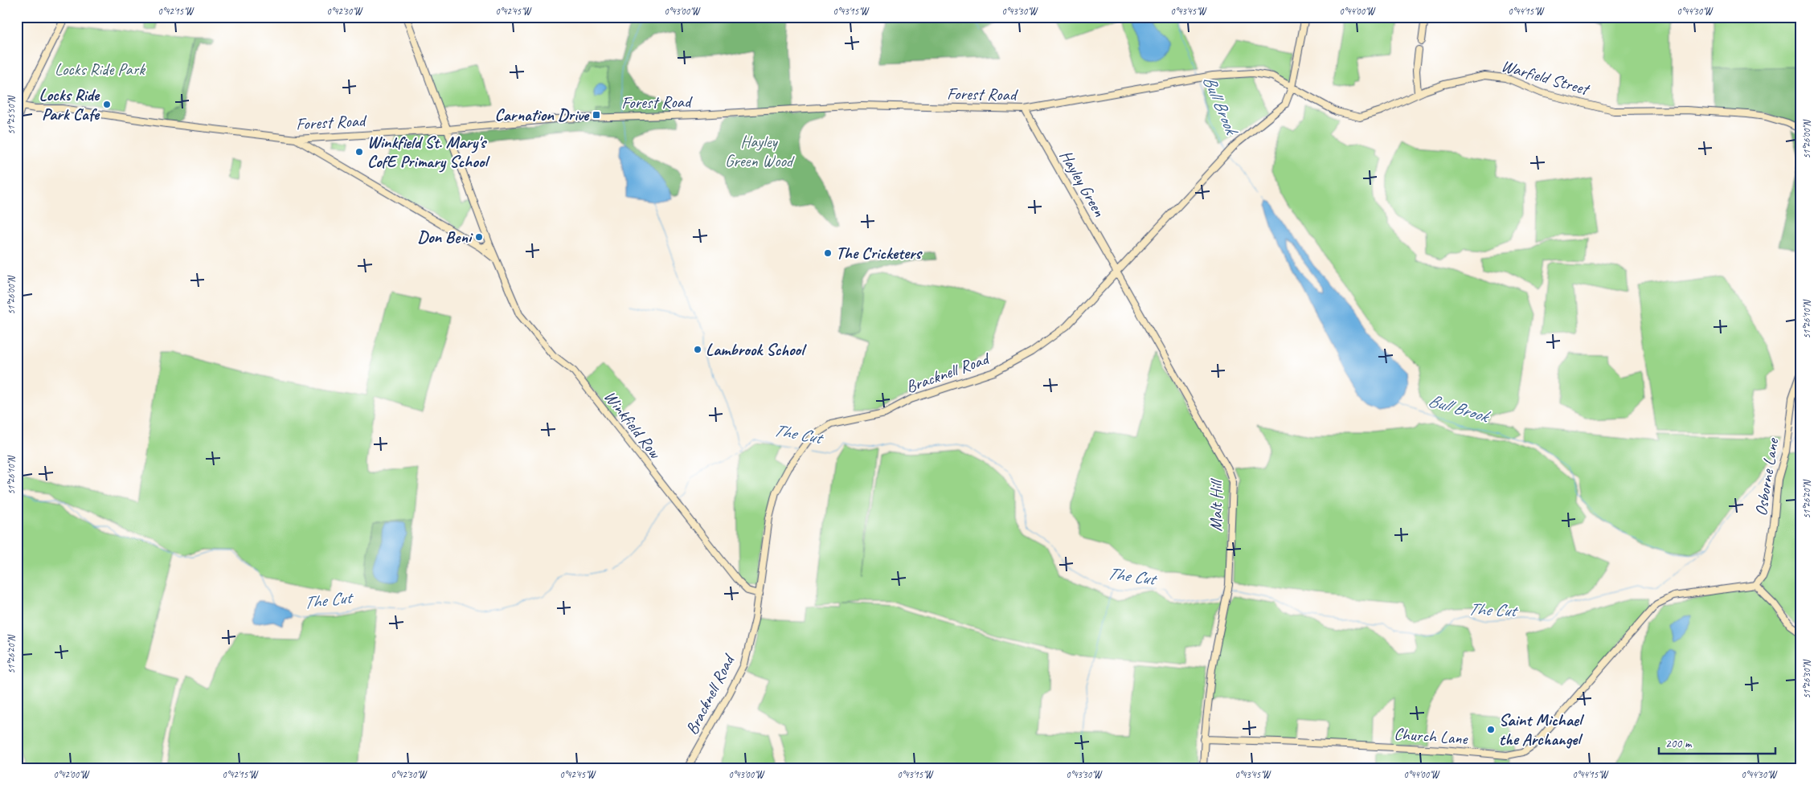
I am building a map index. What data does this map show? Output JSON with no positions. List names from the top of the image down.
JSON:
{
  "streets": {
    "main road": [
      "Warfield Street",
      "Forest Road",
      "Hayley Green",
      "Bracknell Road",
      "Winkfield Row",
      "Osborne Lane",
      "Malt Hill",
      "Church Lane"
    ]
  },
  "crossings": [
    ["Warfield Street", "Forest Road"],
    ["Warfield Street", "Bracknell Road"],
    ["Forest Road", "Hayley Green"],
    ["Forest Road", "Bracknell Road"],
    ["Forest Road", "Winkfield Row"],
    ["Hayley Green", "Bracknell Road"],
    ["Hayley Green", "Malt Hill"],
    ["Bracknell Road", "Winkfield Row"],
    ["Bracknell Road", "Malt Hill"],
    ["Osborne Lane", "Church Lane"],
    ["Malt Hill", "Church Lane"]
  ],
  "water": ["Bull Brook", "The Cut"],
  "parks": ["Locks Ride Park", "Hayley Green Wood"],
  "places": {
    "other": [
      "Locks Ride Park Cafe",
      "Winkfield St. Mary's CofE Primary School",
      "Don Beni",
      "The Cricketers",
      "Lambrook School",
      "Saint Michael the Archangel"
    ],
    "transit": ["Carnation Drive"]
  },
  "scale_bar": "200 m",
  "coordinates": [
    "0°42'15\"W",
    "0°42'30\"W",
    "0°42'45\"W",
    "0°43'00\"W",
    "0°43'15\"W",
    "0°43'30\"W",
    "0°43'45\"W",
    "0°44'00\"W",
    "0°44'15\"W",
    "0°44'30\"W",
    "51°25'50\"N",
    "51°26'00\"N",
    "51°26'10\"N",
    "51°26'20\"N",
    "51°26'30\"N",
    "0°42'00\"W"
  ]
}
